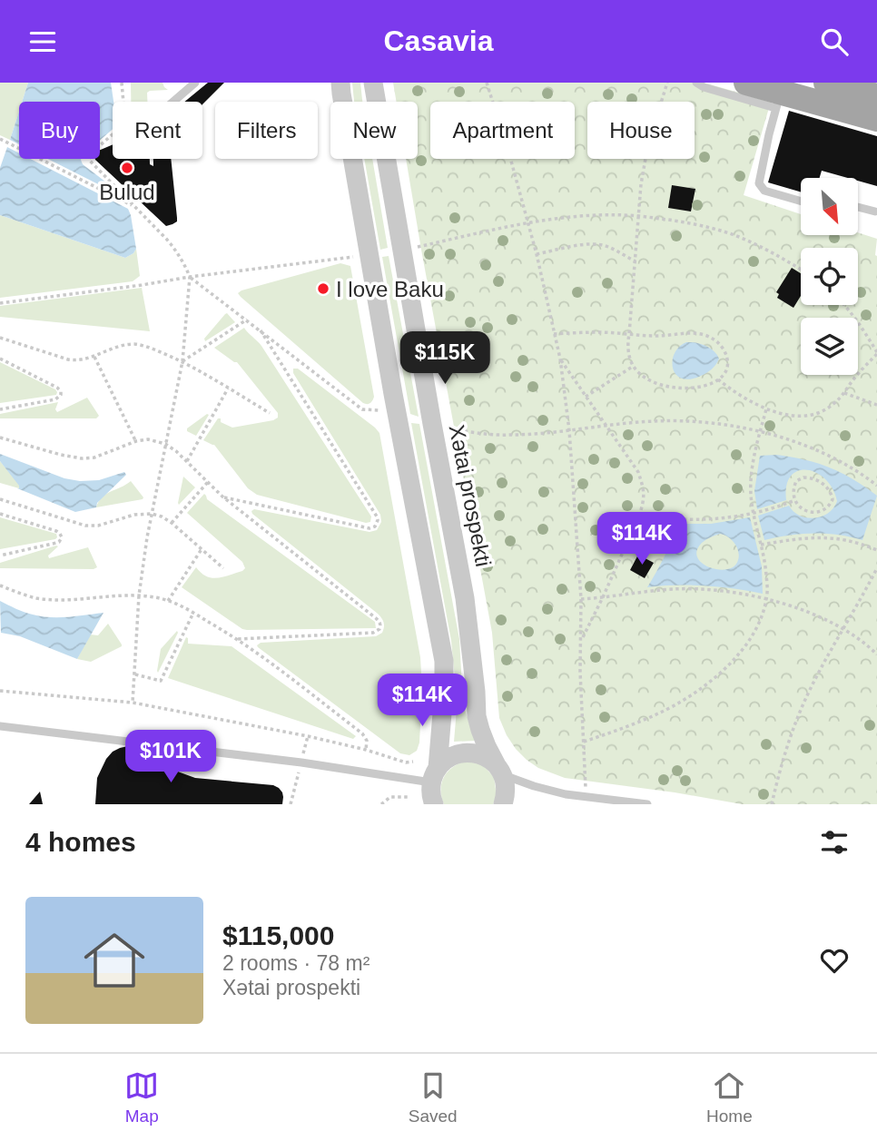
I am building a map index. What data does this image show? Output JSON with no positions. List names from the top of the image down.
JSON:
{
  "streets": {
    "street": ["Xətai prospekti"]
  },
  "places": ["Bulud", "I love Baku"],
  "north": "bottom right",
  "page": {
    "header": "Casavia",
    "chip": [
      "Buy",
      "Rent",
      "Filters",
      "New",
      "Apartment",
      "House"
    ],
    "price": [
      "$115K",
      "$114K",
      "$114K",
      "$101K"
    ],
    "heading": "4 homes",
    "list": [
      {
        "name": "$115,000",
        "note": "2 rooms · 78 m² · Xətai prospekti"
      }
    ],
    "tabs": ["Map", "Saved", "Home"]
  }
}
